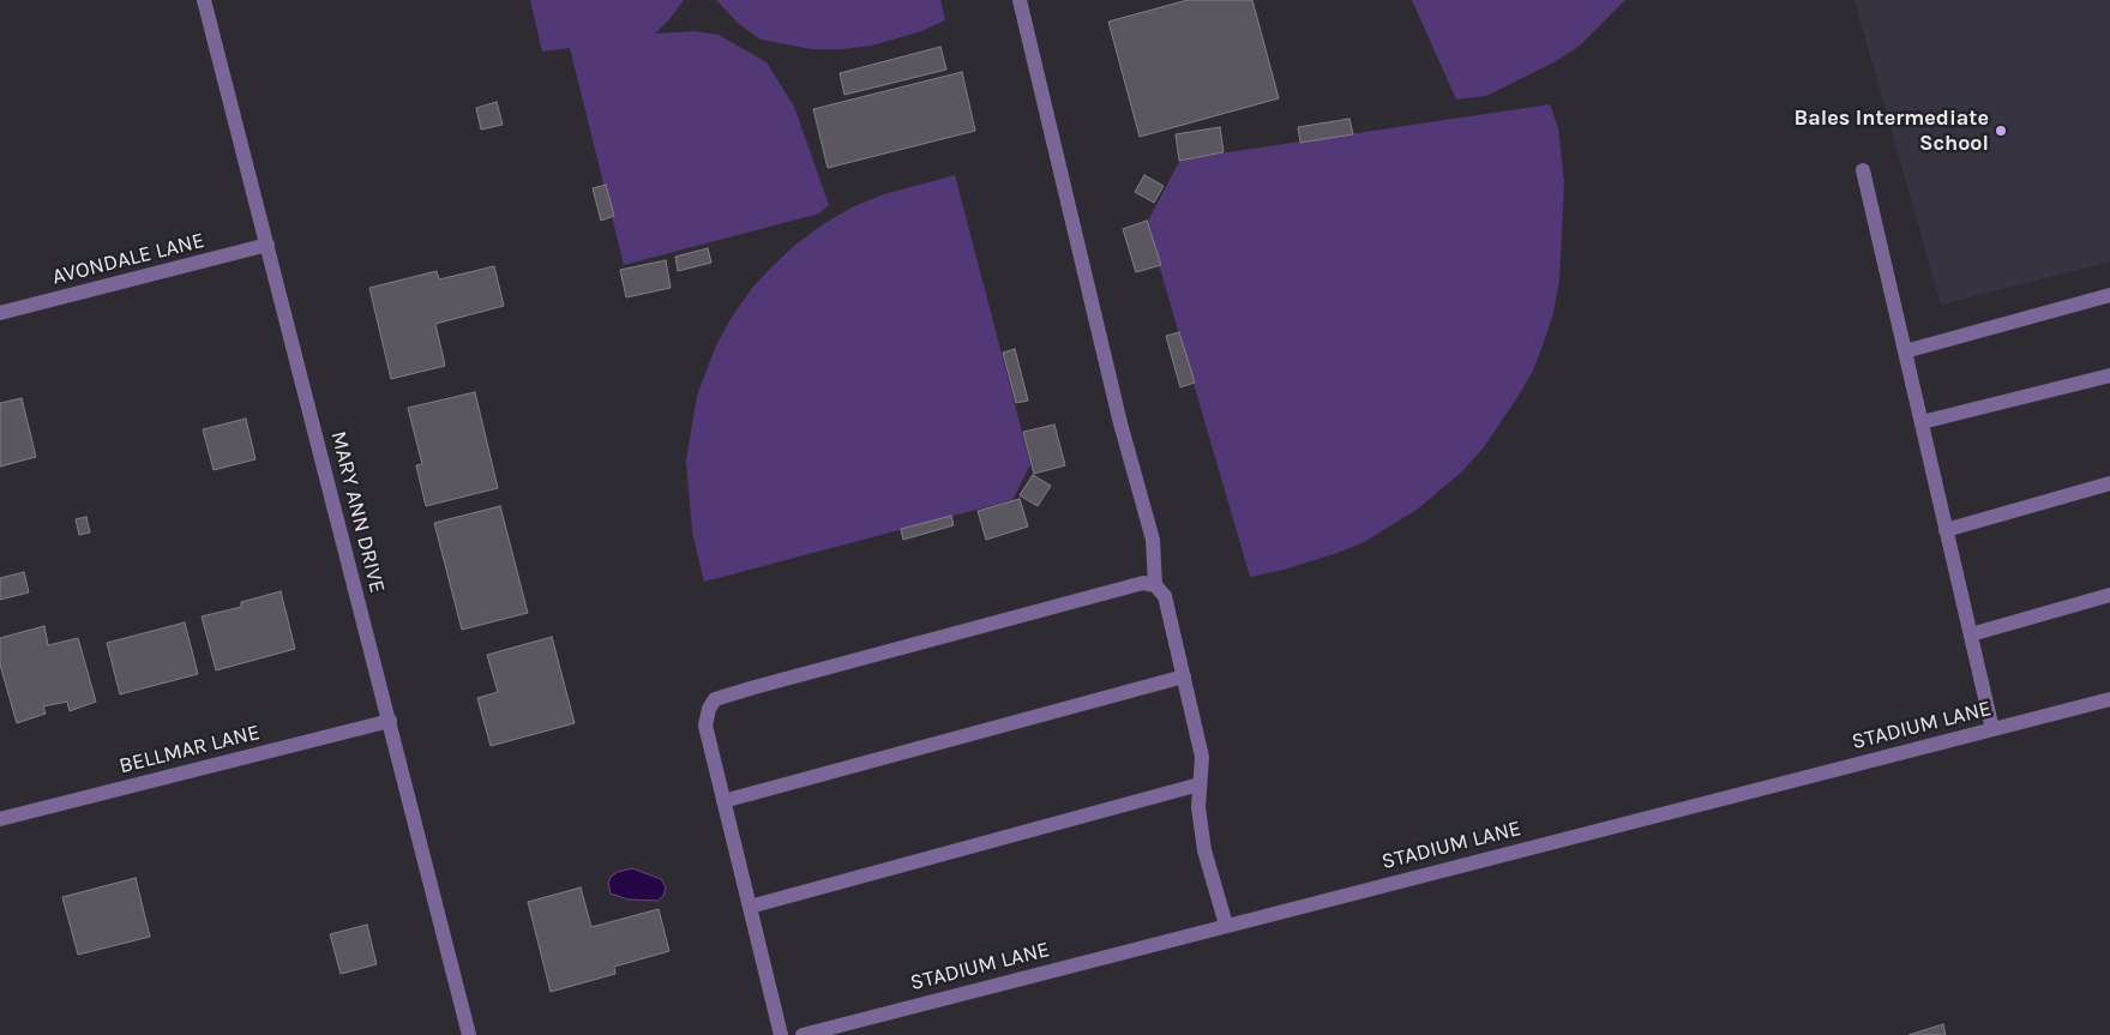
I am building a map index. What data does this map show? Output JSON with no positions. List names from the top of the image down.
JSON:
{
  "streets": {
    "street": [
      "AVONDALE LANE",
      "MARY ANN DRIVE",
      "STADIUM LANE",
      "BELLMAR LANE"
    ]
  },
  "crossings": [
    ["AVONDALE LANE", "MARY ANN DRIVE"],
    ["MARY ANN DRIVE", "BELLMAR LANE"]
  ],
  "places": ["Bales Intermediate School"]
}
